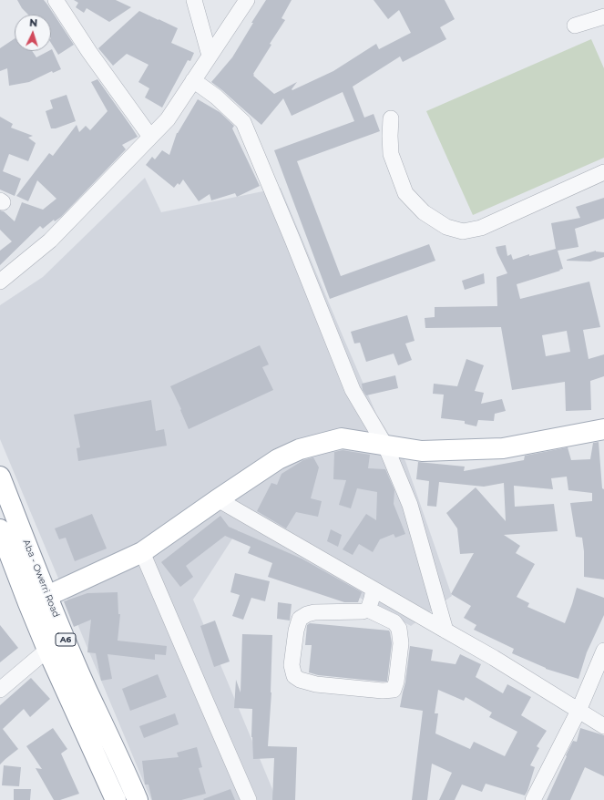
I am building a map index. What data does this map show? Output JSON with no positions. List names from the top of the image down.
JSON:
{
  "streets": {
    "main road": ["Aba - Owerri Road", "A6"]
  },
  "north": "top"
}
